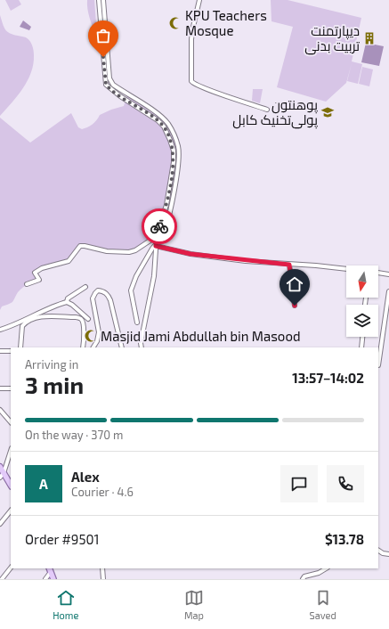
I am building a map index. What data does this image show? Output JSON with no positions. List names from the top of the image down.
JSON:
{
  "places": {
    "mosque": ["KPU Teachers Mosque", "Masjid Jami Abdullah bin Masood"],
    "building": ["دیپارتمنت تربیت بدنی"],
    "school or university": ["پوهنتون پولی‌تخنیک کابل"]
  },
  "north": "bottom",
  "page": {
    "heading": ["3 min", "Arriving in", "13:57–14:02"],
    "panel": [
      "Alex",
      "Courier · 4.6",
      "Order #9501",
      "$13.78"
    ],
    "bar": "On the way · 370 m",
    "round": "A",
    "tabs": ["Home", "Map", "Saved"]
  }
}
